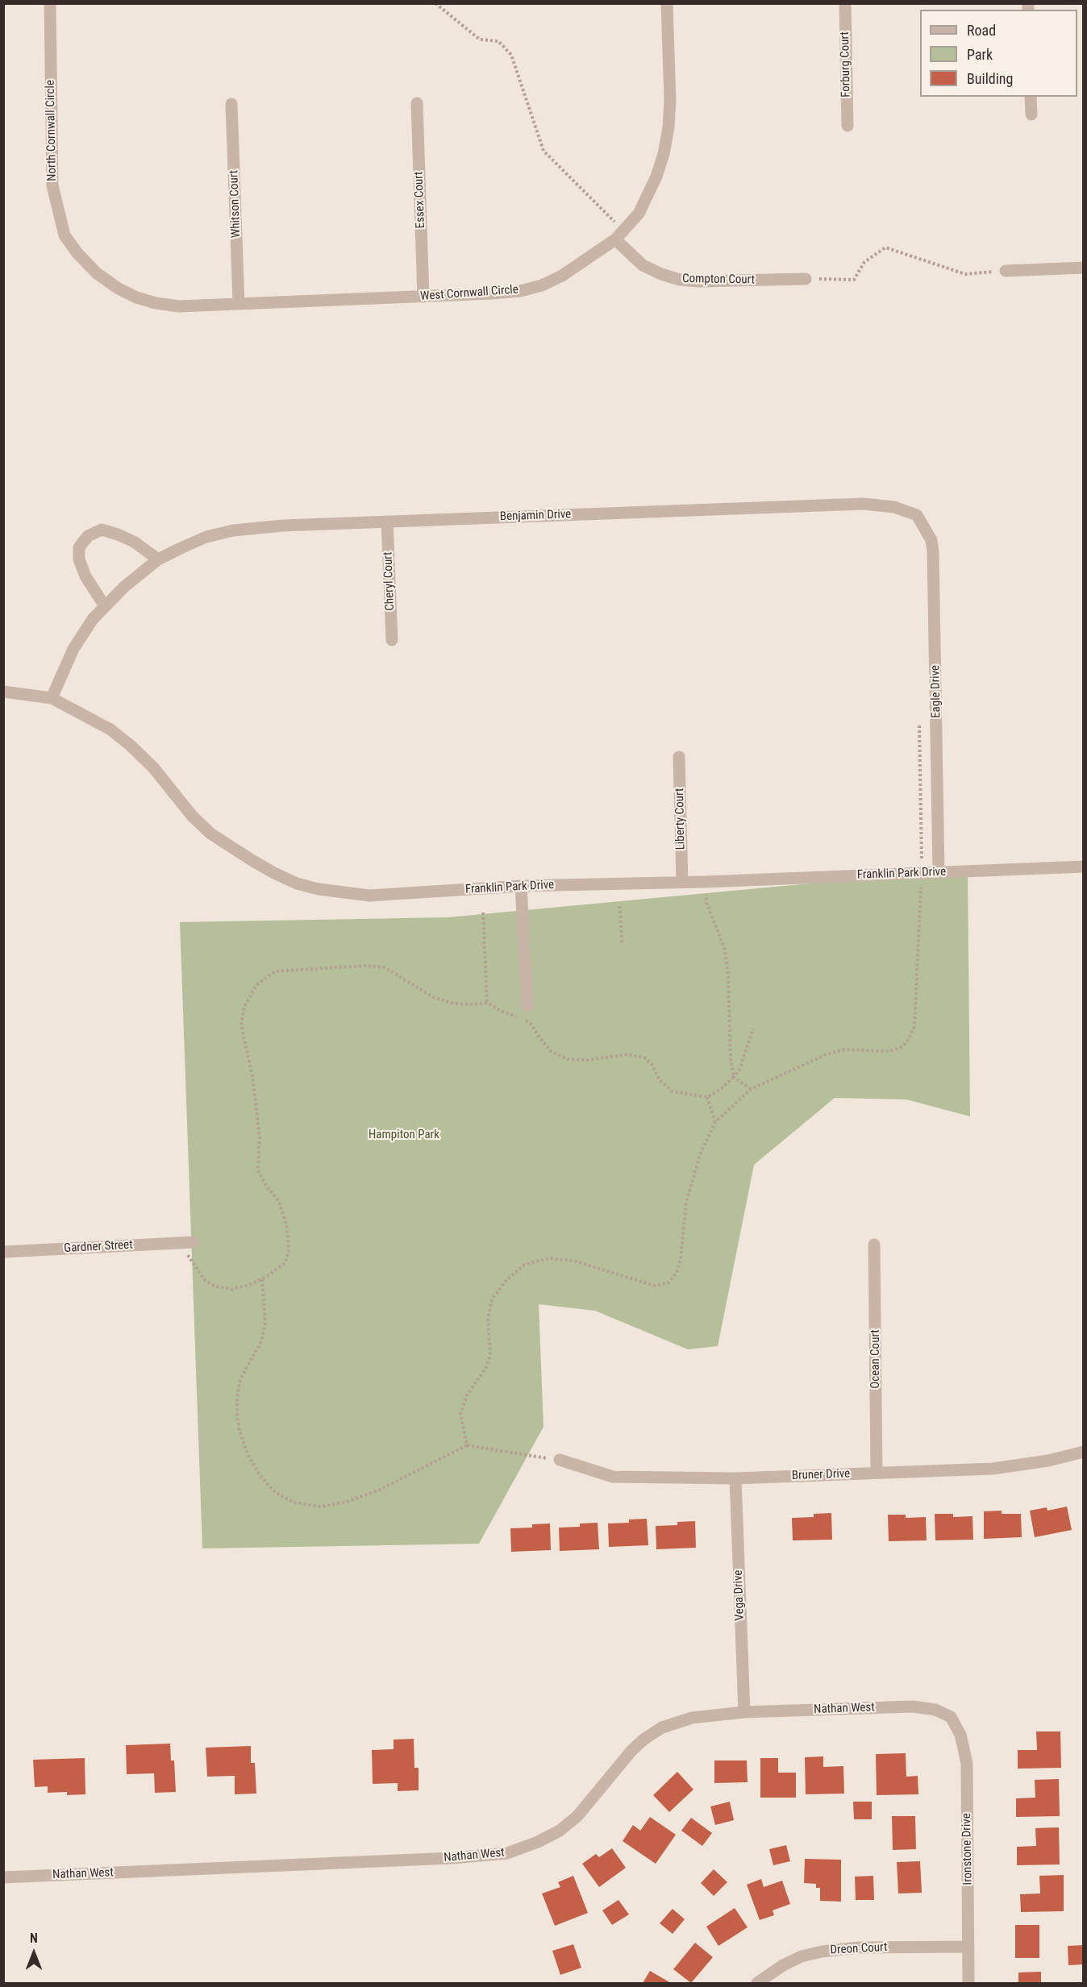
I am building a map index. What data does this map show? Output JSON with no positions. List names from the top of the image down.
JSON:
{
  "streets": {
    "street": [
      "Forburg Court",
      "North Cornwall Circle",
      "Essex Court",
      "Whitson Court",
      "Compton Court",
      "West Cornwall Circle",
      "Benjamin Drive",
      "Cheryl Court",
      "Eagle Drive",
      "Liberty Court",
      "Franklin Park Drive",
      "Gardner Street",
      "Ocean Court",
      "Bruner Drive",
      "Vega Drive",
      "Nathan West",
      "Ironstone Drive",
      "Dreon Court"
    ]
  },
  "crossings": [
    ["North Cornwall Circle", "West Cornwall Circle"],
    ["Essex Court", "West Cornwall Circle"],
    ["Whitson Court", "West Cornwall Circle"],
    ["Compton Court", "West Cornwall Circle"],
    ["Benjamin Drive", "Cheryl Court"],
    ["Benjamin Drive", "Eagle Drive"],
    ["Benjamin Drive", "Franklin Park Drive"],
    ["Eagle Drive", "Franklin Park Drive"],
    ["Liberty Court", "Franklin Park Drive"],
    ["Ocean Court", "Bruner Drive"],
    ["Bruner Drive", "Vega Drive"],
    ["Vega Drive", "Nathan West"],
    ["Nathan West", "Ironstone Drive"],
    ["Ironstone Drive", "Dreon Court"]
  ],
  "parks": ["Hampiton Park"],
  "legend": ["Road", "Park", "Building"],
  "north": "top"
}
